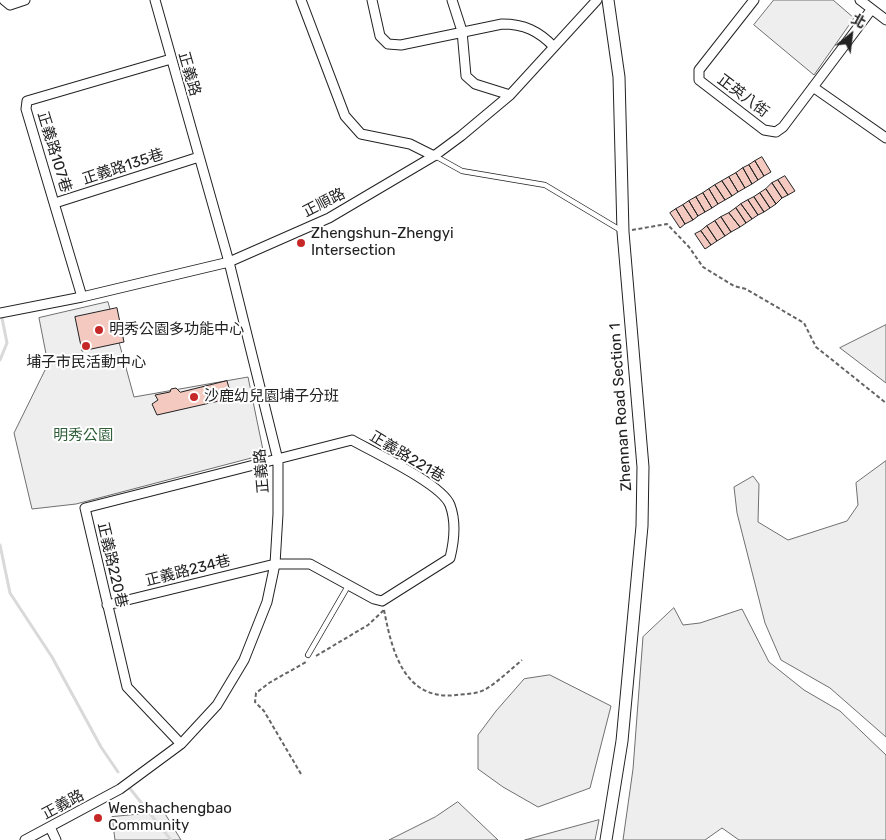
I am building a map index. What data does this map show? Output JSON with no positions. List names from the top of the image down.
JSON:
{
  "streets": {
    "street": [
      "正義路",
      "正英八街",
      "正義路107巷",
      "正義路135巷",
      "正順路",
      "Zhennan Road Section 1",
      "正義路221巷",
      "正義路220巷",
      "正義路234巷"
    ]
  },
  "crossings": [
    ["正義路", "正義路107巷"],
    ["正義路", "正義路135巷"],
    ["正義路", "正順路"],
    ["正義路", "正義路221巷"],
    ["正義路", "正義路220巷"],
    ["正義路", "正義路234巷"],
    ["正義路107巷", "正義路135巷"],
    ["正義路107巷", "正順路"],
    ["正義路221巷", "正義路220巷"],
    ["正義路221巷", "正義路234巷"],
    ["正義路220巷", "正義路234巷"]
  ],
  "parks": ["明秀公園"],
  "places": [
    "Zhengshun-Zhengyi Intersection",
    "明秀公園多功能中心",
    "埔子市民活動中心",
    "沙鹿幼兒園埔子分班",
    "Wenshachengbao Community"
  ],
  "north": "top right"
}
